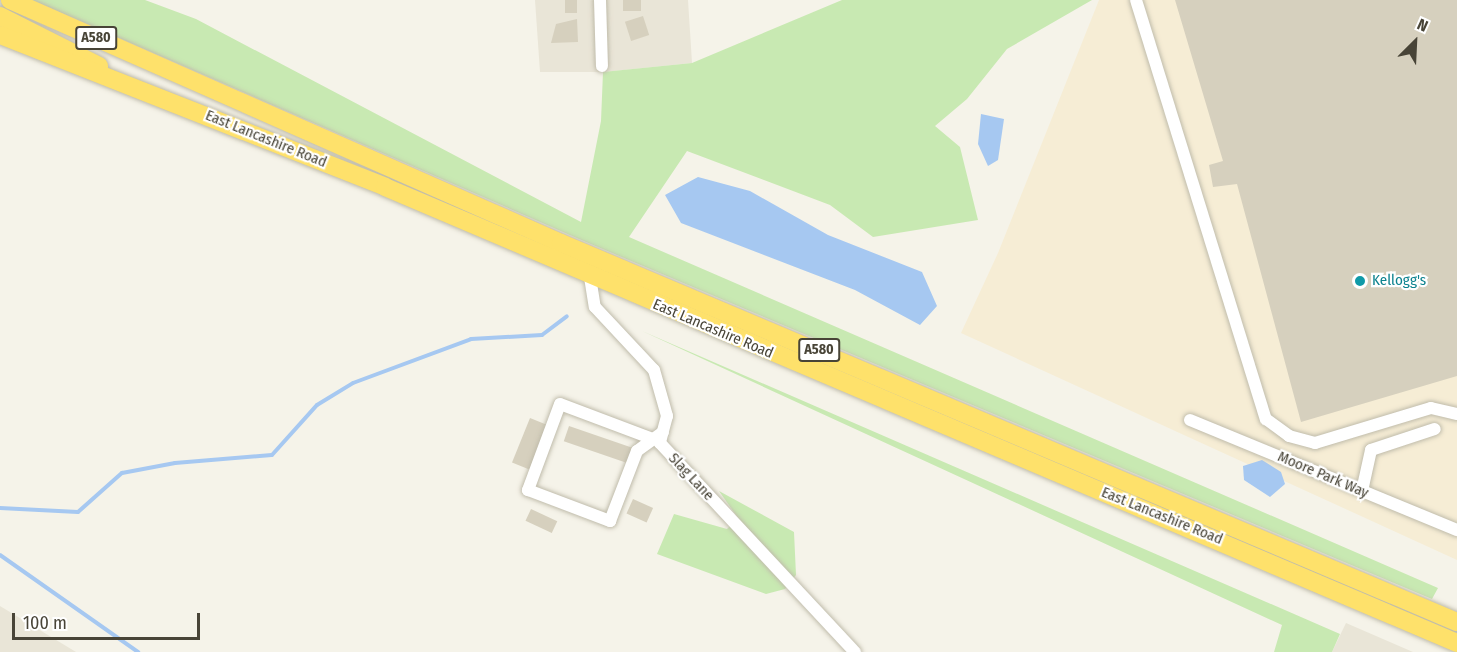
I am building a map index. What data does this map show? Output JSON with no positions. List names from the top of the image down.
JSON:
{
  "streets": {
    "highway": ["A580", "East Lancashire Road"],
    "street": ["Moore Park Way", "Slag Lane"]
  },
  "crossings": [
    ["East Lancashire Road", "Slag Lane"]
  ],
  "places": ["Kellogg's"],
  "scale_bar": "100 m",
  "north": "top right"
}
